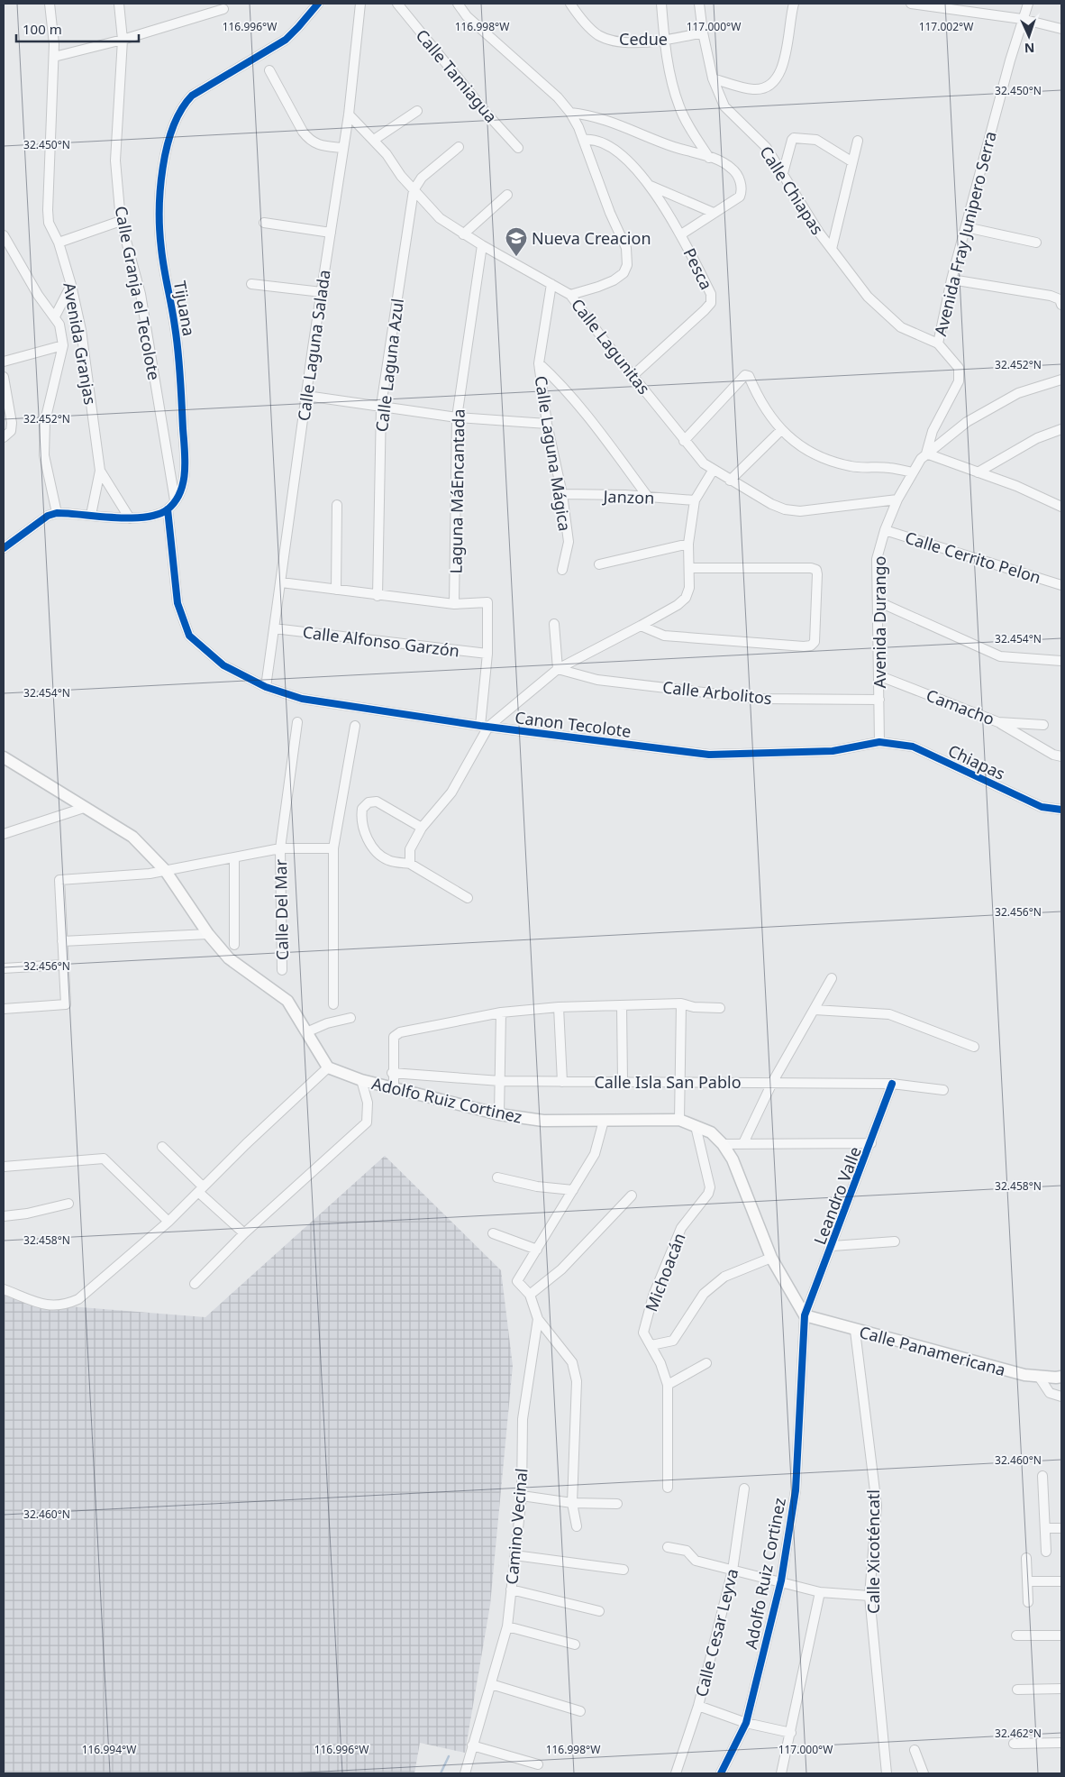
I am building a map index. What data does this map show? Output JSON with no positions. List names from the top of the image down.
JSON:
{
  "streets": {
    "main road": ["Adolfo Ruiz Cortinez", "Calle Panamericana"],
    "street": [
      "Cedue",
      "Calle Tamiagua",
      "Calle Chiapas",
      "Avenida Fray Junipero Serra",
      "Pesca",
      "Calle Granja el Tecolote",
      "Tijuana",
      "Avenida Granjas",
      "Calle Laguna Salada",
      "Calle Lagunitas",
      "Calle Laguna Azul",
      "Calle Laguna Mágica",
      "Laguna MáEncantada",
      "Janzon",
      "Calle Cerrito Pelon",
      "Avenida Durango",
      "Calle Alfonso Garzón",
      "Calle Arbolitos",
      "Camacho",
      "Canon Tecolote",
      "Chiapas",
      "Calle Del Mar",
      "Calle Isla San Pablo",
      "Leandro Valle",
      "Michoacán",
      "Camino Vecinal",
      "Calle Xicoténcatl",
      "Calle Cesar Leyva"
    ]
  },
  "crossings": [
    ["Cedue", "Calle Chiapas"],
    ["Calle Chiapas", "Avenida Fray Junipero Serra"],
    ["Avenida Fray Junipero Serra", "Avenida Durango"],
    ["Pesca", "Calle Lagunitas"],
    ["Calle Granja el Tecolote", "Tijuana"],
    ["Calle Laguna Salada", "Calle Lagunitas"],
    ["Calle Laguna Salada", "Calle Alfonso Garzón"],
    ["Calle Laguna Salada", "Canon Tecolote"],
    ["Calle Lagunitas", "Calle Laguna Azul"],
    ["Calle Lagunitas", "Calle Laguna Mágica"],
    ["Calle Lagunitas", "Laguna MáEncantada"],
    ["Calle Lagunitas", "Avenida Durango"],
    ["Calle Laguna Mágica", "Janzon"],
    ["Calle Cerrito Pelon", "Avenida Durango"],
    ["Avenida Durango", "Calle Arbolitos"],
    ["Avenida Durango", "Camacho"],
    ["Avenida Durango", "Canon Tecolote"],
    ["Avenida Durango", "Chiapas"],
    ["Canon Tecolote", "Chiapas"],
    ["Calle Isla San Pablo", "Leandro Valle"],
    ["Adolfo Ruiz Cortinez", "Leandro Valle"],
    ["Adolfo Ruiz Cortinez", "Michoacán"],
    ["Adolfo Ruiz Cortinez", "Calle Panamericana"],
    ["Leandro Valle", "Calle Panamericana"],
    ["Calle Panamericana", "Calle Xicoténcatl"]
  ],
  "places": {
    "school or university": ["Nueva Creacion"]
  },
  "scale_bar": "100 m",
  "north": "bottom",
  "coordinates": [
    "116.996°W",
    "116.998°W",
    "117.000°W",
    "117.002°W",
    "32.450°N",
    "32.452°N",
    "32.454°N",
    "32.456°N",
    "32.458°N",
    "32.460°N",
    "32.462°N",
    "116.994°W"
  ]
}
